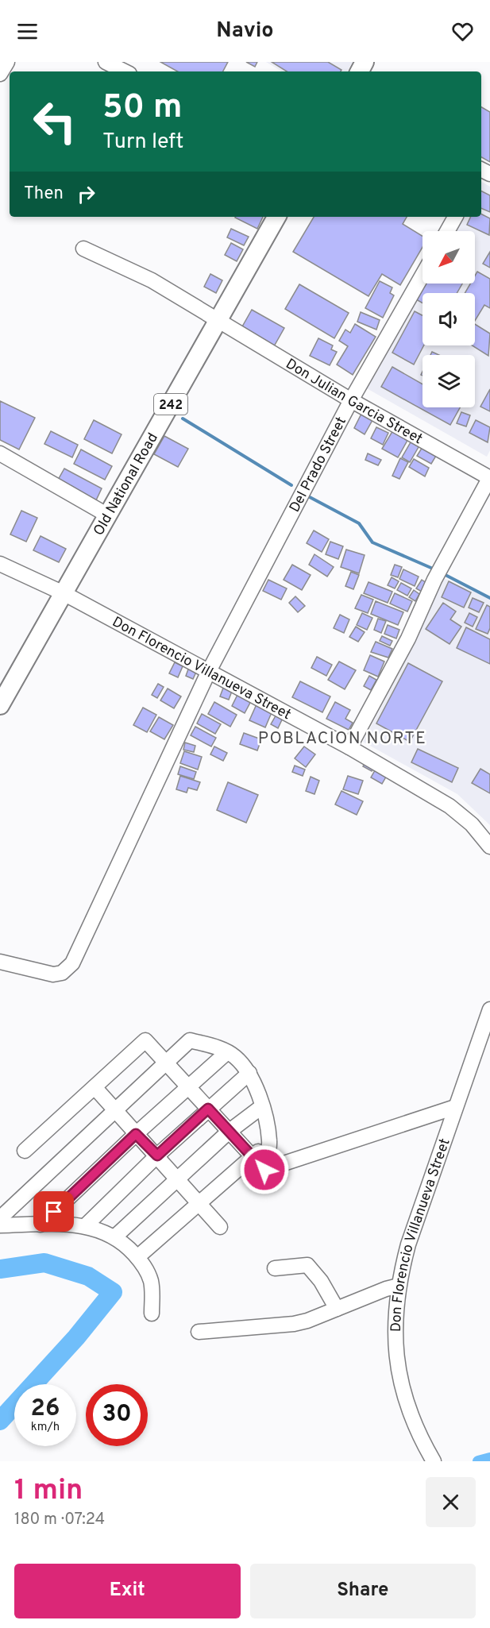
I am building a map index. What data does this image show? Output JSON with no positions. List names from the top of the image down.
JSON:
{
  "streets": {
    "main road": ["242", "Old National Road"],
    "street": ["Don Julian Garcia Street", "Del Prado Street", "Don Florencio Villanueva Street"]
  },
  "crossings": [
    ["Don Julian Garcia Street", "Del Prado Street"],
    ["Don Julian Garcia Street", "Old National Road"],
    ["Del Prado Street", "Don Florencio Villanueva Street"],
    ["Old National Road", "Don Florencio Villanueva Street"]
  ],
  "districts": ["POBLACION NORTE"],
  "north": "bottom left",
  "page": {
    "header": "Navio",
    "turn": ["50 m", "Turn left"],
    "then": "Then",
    "speed": "26 km/h",
    "limit": "30",
    "heading": ["1 min", "180 m · 07:24"],
    "buttons": ["Exit", "Share"]
  }
}
